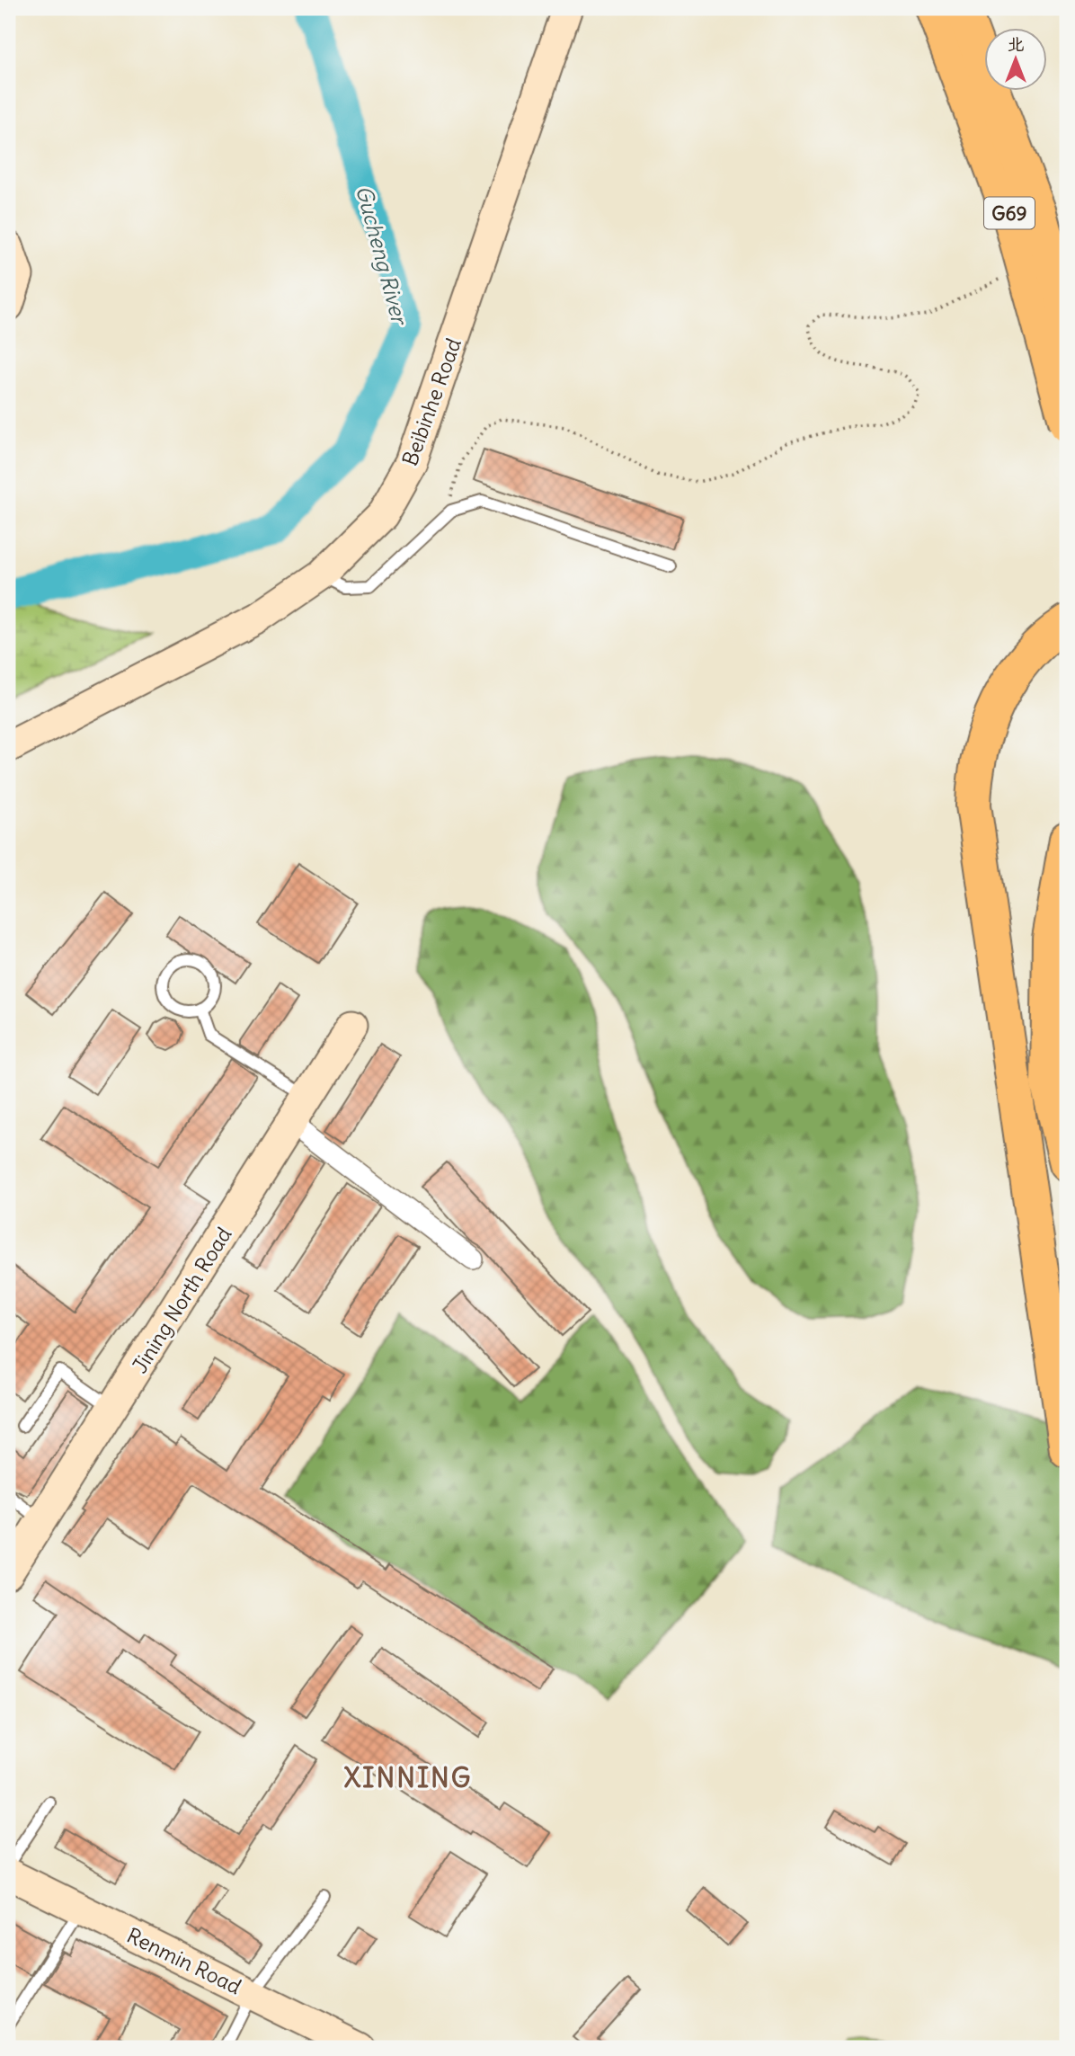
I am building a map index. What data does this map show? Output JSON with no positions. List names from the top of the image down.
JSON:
{
  "streets": {
    "highway": ["G69"],
    "main road": ["Beibinhe Road", "Jining North Road", "Renmin Road"]
  },
  "districts": ["XINNING"],
  "water": ["Gucheng River"],
  "north": "top"
}
